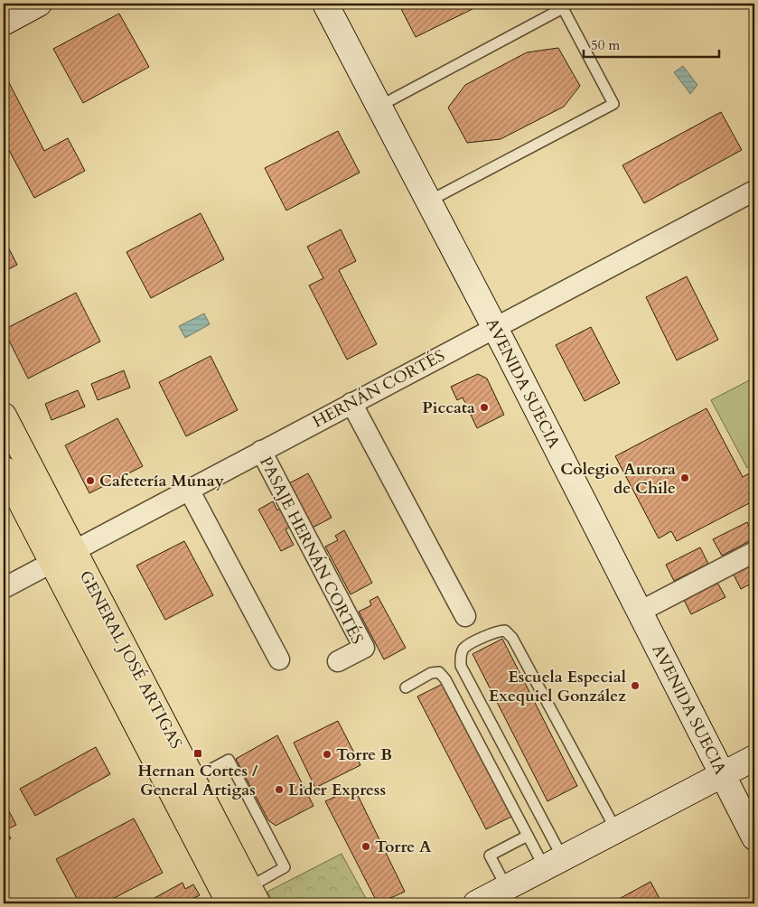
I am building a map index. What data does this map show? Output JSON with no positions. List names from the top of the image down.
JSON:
{
  "streets": {
    "main road": ["GENERAL JOSÉ ARTIGAS"],
    "street": ["AVENIDA SUECIA", "HERNÁN CORTÉS", "PASAJE HERNÁN CORTÉS"]
  },
  "crossings": [
    ["AVENIDA SUECIA", "HERNÁN CORTÉS"],
    ["HERNÁN CORTÉS", "PASAJE HERNÁN CORTÉS"],
    ["HERNÁN CORTÉS", "GENERAL JOSÉ ARTIGAS"]
  ],
  "places": {
    "other": [
      "Piccata",
      "Colegio Aurora de Chile",
      "Cafetería Munay",
      "Escuela Especial Exequiel González",
      "Torre B",
      "Lider Express",
      "Torre A"
    ],
    "transit": ["Hernan Cortes / General Artigas"]
  },
  "scale_bar": "50 m"
}
